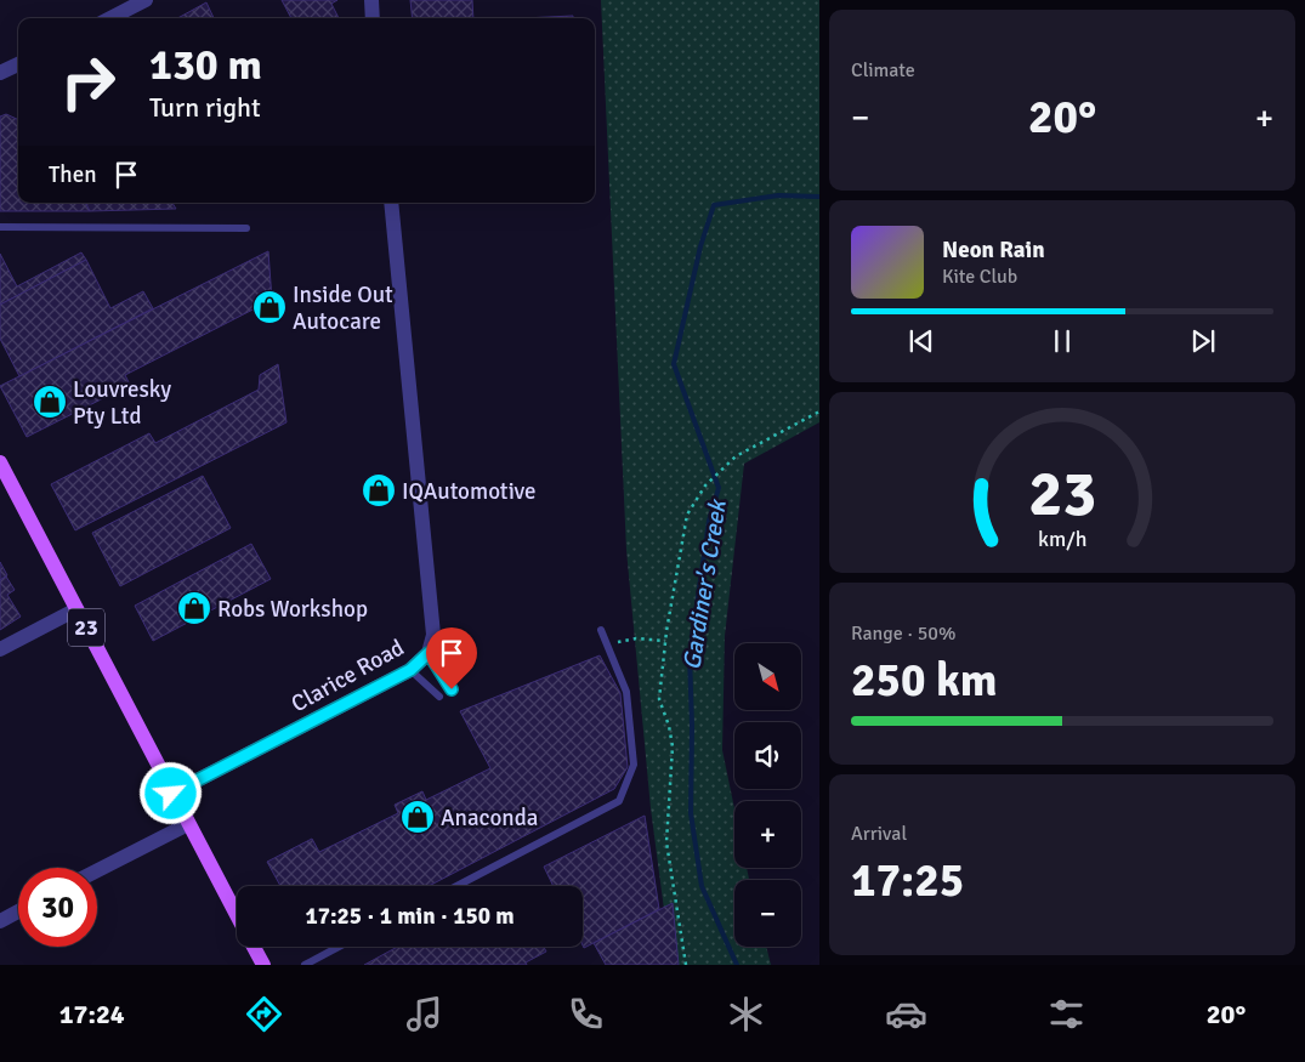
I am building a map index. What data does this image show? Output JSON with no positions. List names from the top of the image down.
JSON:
{
  "streets": {
    "main road": ["23"],
    "street": ["Clarice Road"]
  },
  "crossings": [
    ["23", "Clarice Road"]
  ],
  "water": ["Gardiner's Creek"],
  "places": {
    "shop": [
      "Inside Out Autocare",
      "Louvresky Pty Ltd",
      "IQAutomotive",
      "Robs Workshop",
      "Anaconda"
    ]
  },
  "north": "bottom right",
  "page": {
    "tile": [
      "Climate",
      ["Range · 50%", "250 km"],
      ["Arrival", "17:25"]
    ],
    "turn": ["130 m", "Turn right"],
    "heat": ["−", "20°", "+"],
    "then": "Then",
    "song": ["Neon Rain", "Kite Club"],
    "map_buttons": ["+", "−"],
    "limit": "30",
    "trip": "17:25 · 1 min · 150 m",
    "tabs": ["17:24", "20°"],
    "gauge": ["23", "km/h"]
  }
}
